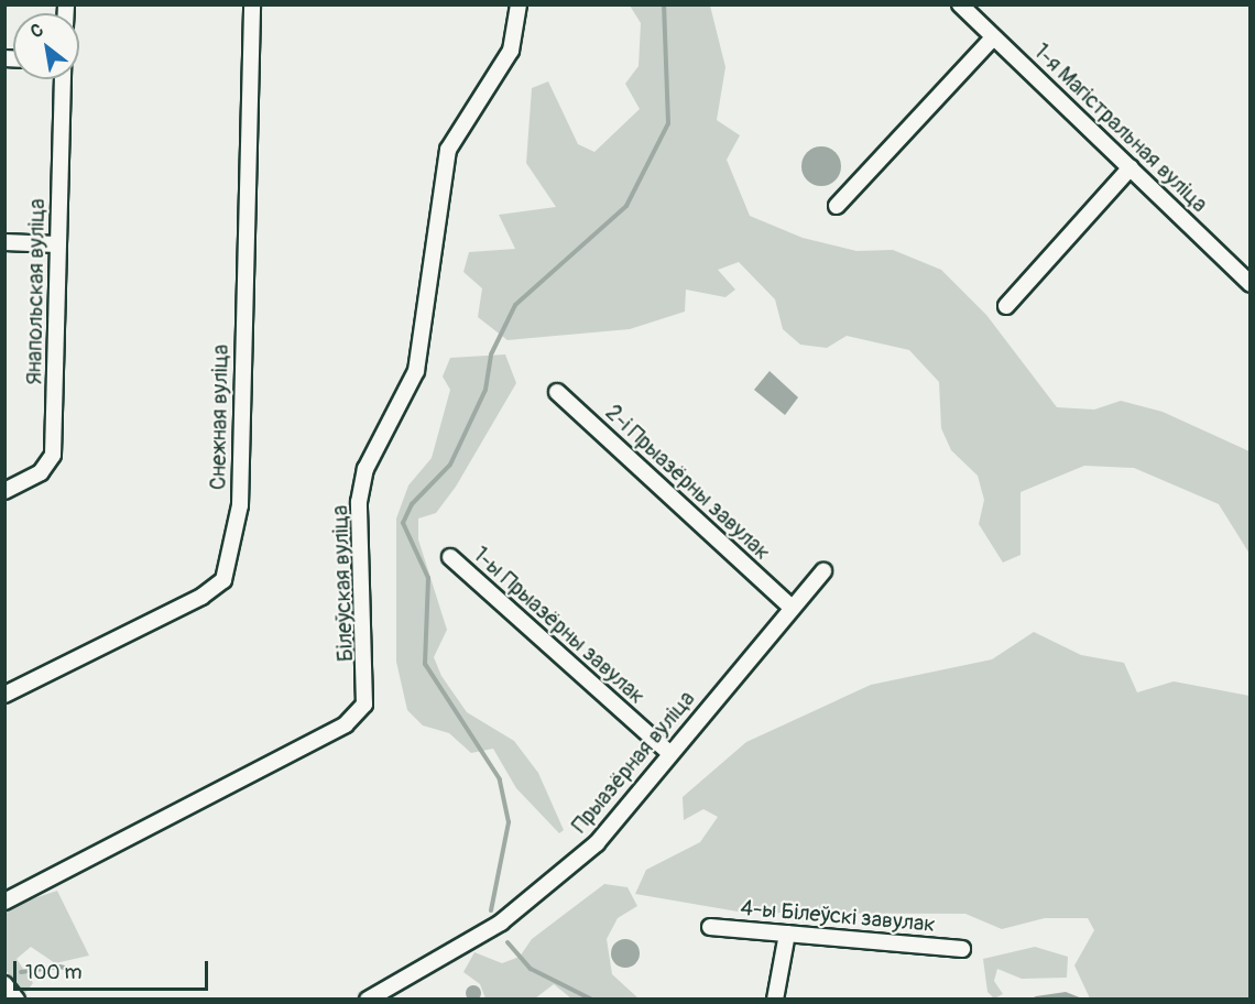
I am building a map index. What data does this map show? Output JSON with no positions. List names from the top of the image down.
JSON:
{
  "streets": {
    "street": [
      "1-я Магістральная вуліца",
      "Янапольская вуліца",
      "Снежная вуліца",
      "2-і Прыазёрны завулак",
      "Білеўская вуліца",
      "1-ы Прыазёрны завулак",
      "Прыазёрная вуліца",
      "4-ы Білеўскі завулак"
    ]
  },
  "crossings": [
    ["2-і Прыазёрны завулак", "Прыазёрная вуліца"],
    ["1-ы Прыазёрны завулак", "Прыазёрная вуліца"]
  ],
  "scale_bar": "100 m",
  "north": "top left"
}
